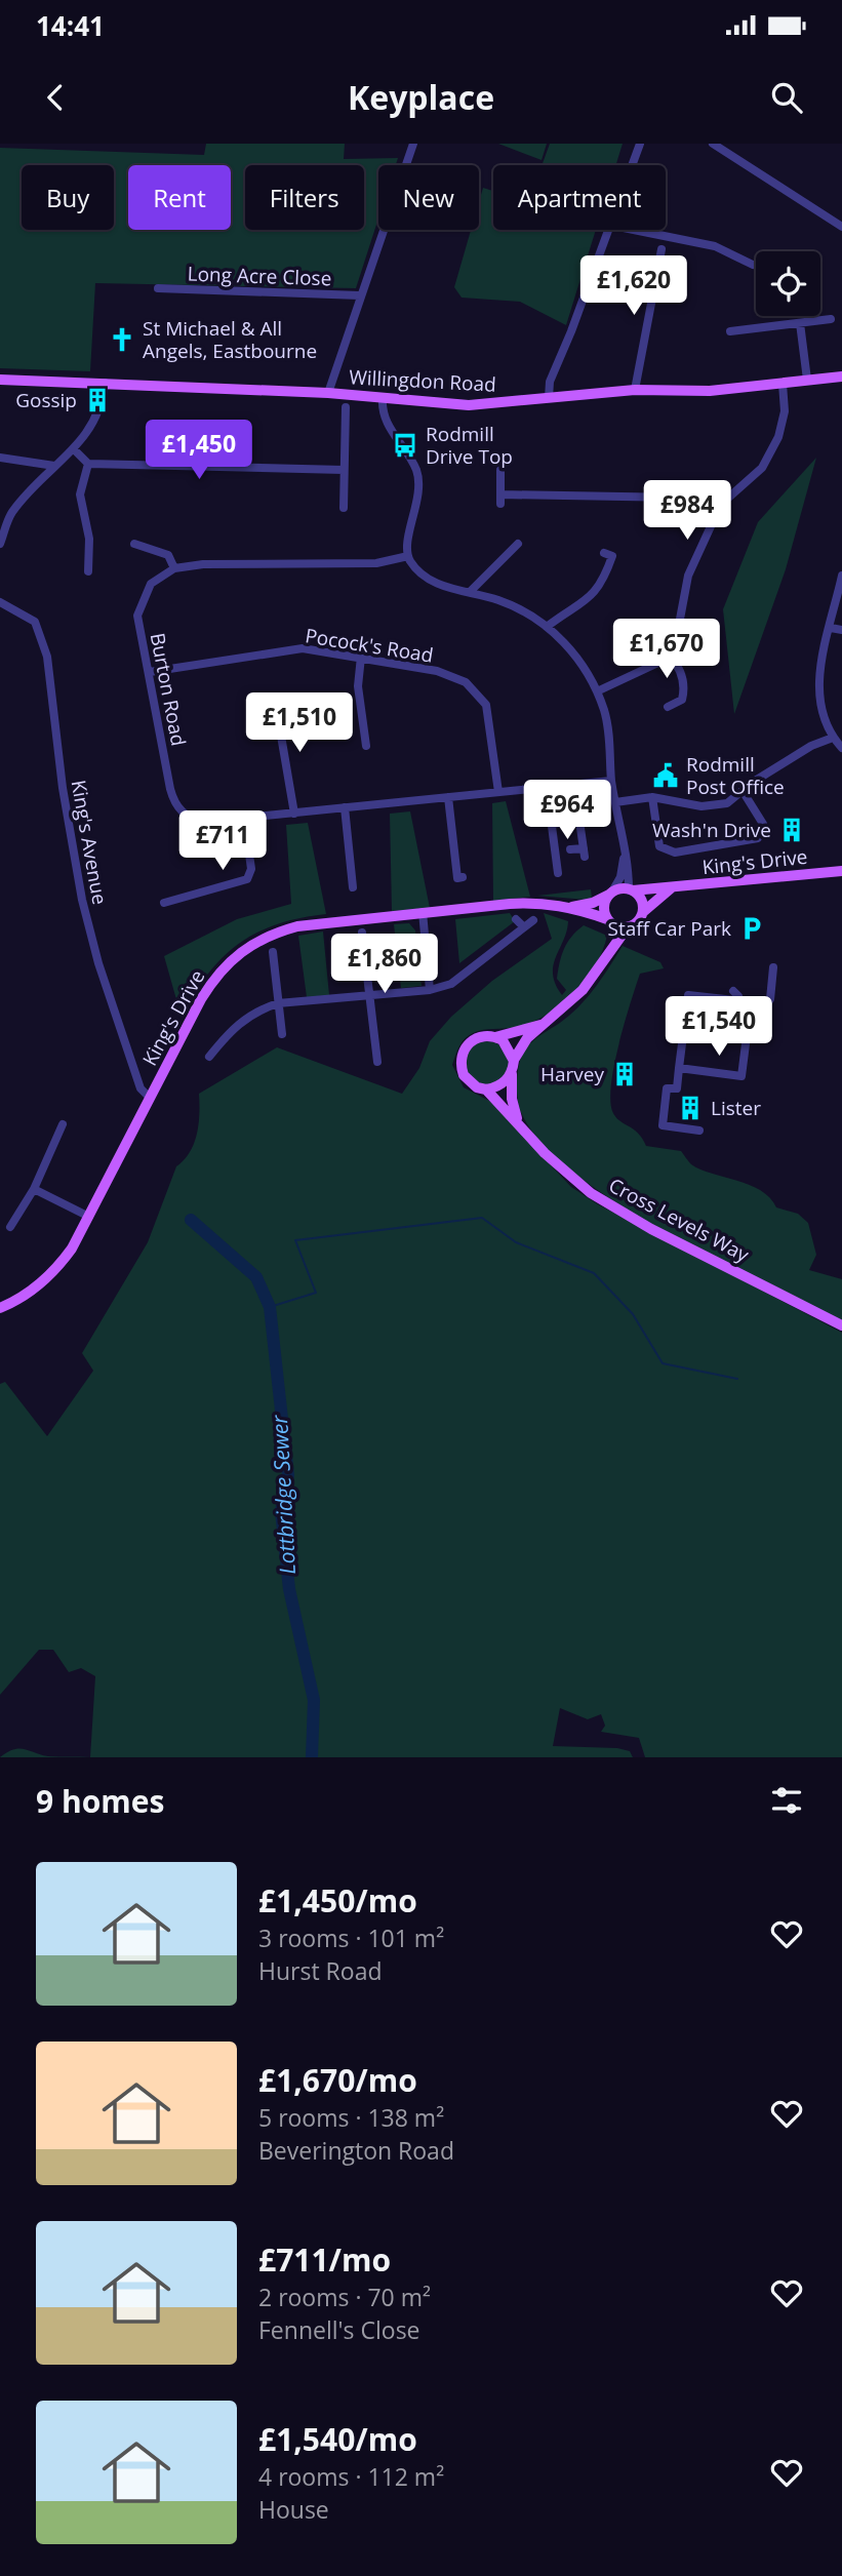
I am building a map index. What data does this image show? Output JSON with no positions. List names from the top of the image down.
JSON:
{
  "streets": {
    "main road": ["Willingdon Road", "King's Drive", "Cross Levels Way"],
    "street": [
      "Long Acre Close",
      "Pocock's Road",
      "Burton Road",
      "King's Avenue"
    ]
  },
  "crossings": [
    ["Pocock's Road", "Burton Road"],
    ["King's Avenue", "King's Drive"],
    ["King's Drive", "Cross Levels Way"]
  ],
  "water": ["Lottbridge Sewer"],
  "places": {
    "church": ["St Michael & All Angels, Eastbourne"],
    "building": [
      "Gossip",
      "Wash'n Drive",
      "Harvey",
      "Lister"
    ],
    "bus stop": ["Rodmill Drive Top"],
    "public building": ["Rodmill Post Office"],
    "parking": ["Staff Car Park"]
  },
  "page": {
    "status": "14:41",
    "header": "Keyplace",
    "chip": [
      "Buy",
      "Rent",
      "Filters",
      "New",
      "Apartment"
    ],
    "price": [
      "£1,620",
      "£1,450",
      "£984",
      "£1,670",
      "£1,510",
      "£964",
      "£711",
      "£1,860",
      "£1,540"
    ],
    "heading": "9 homes",
    "list": [
      {
        "name": "£1,450/mo",
        "note": "3 rooms · 101 m² · Hurst Road"
      },
      {
        "name": "£1,670/mo",
        "note": "5 rooms · 138 m² · Beverington Road"
      },
      {
        "name": "£711/mo",
        "note": "2 rooms · 70 m² · Fennell's Close"
      },
      {
        "name": "£1,540/mo",
        "note": "4 rooms · 112 m² · House"
      }
    ]
  }
}
